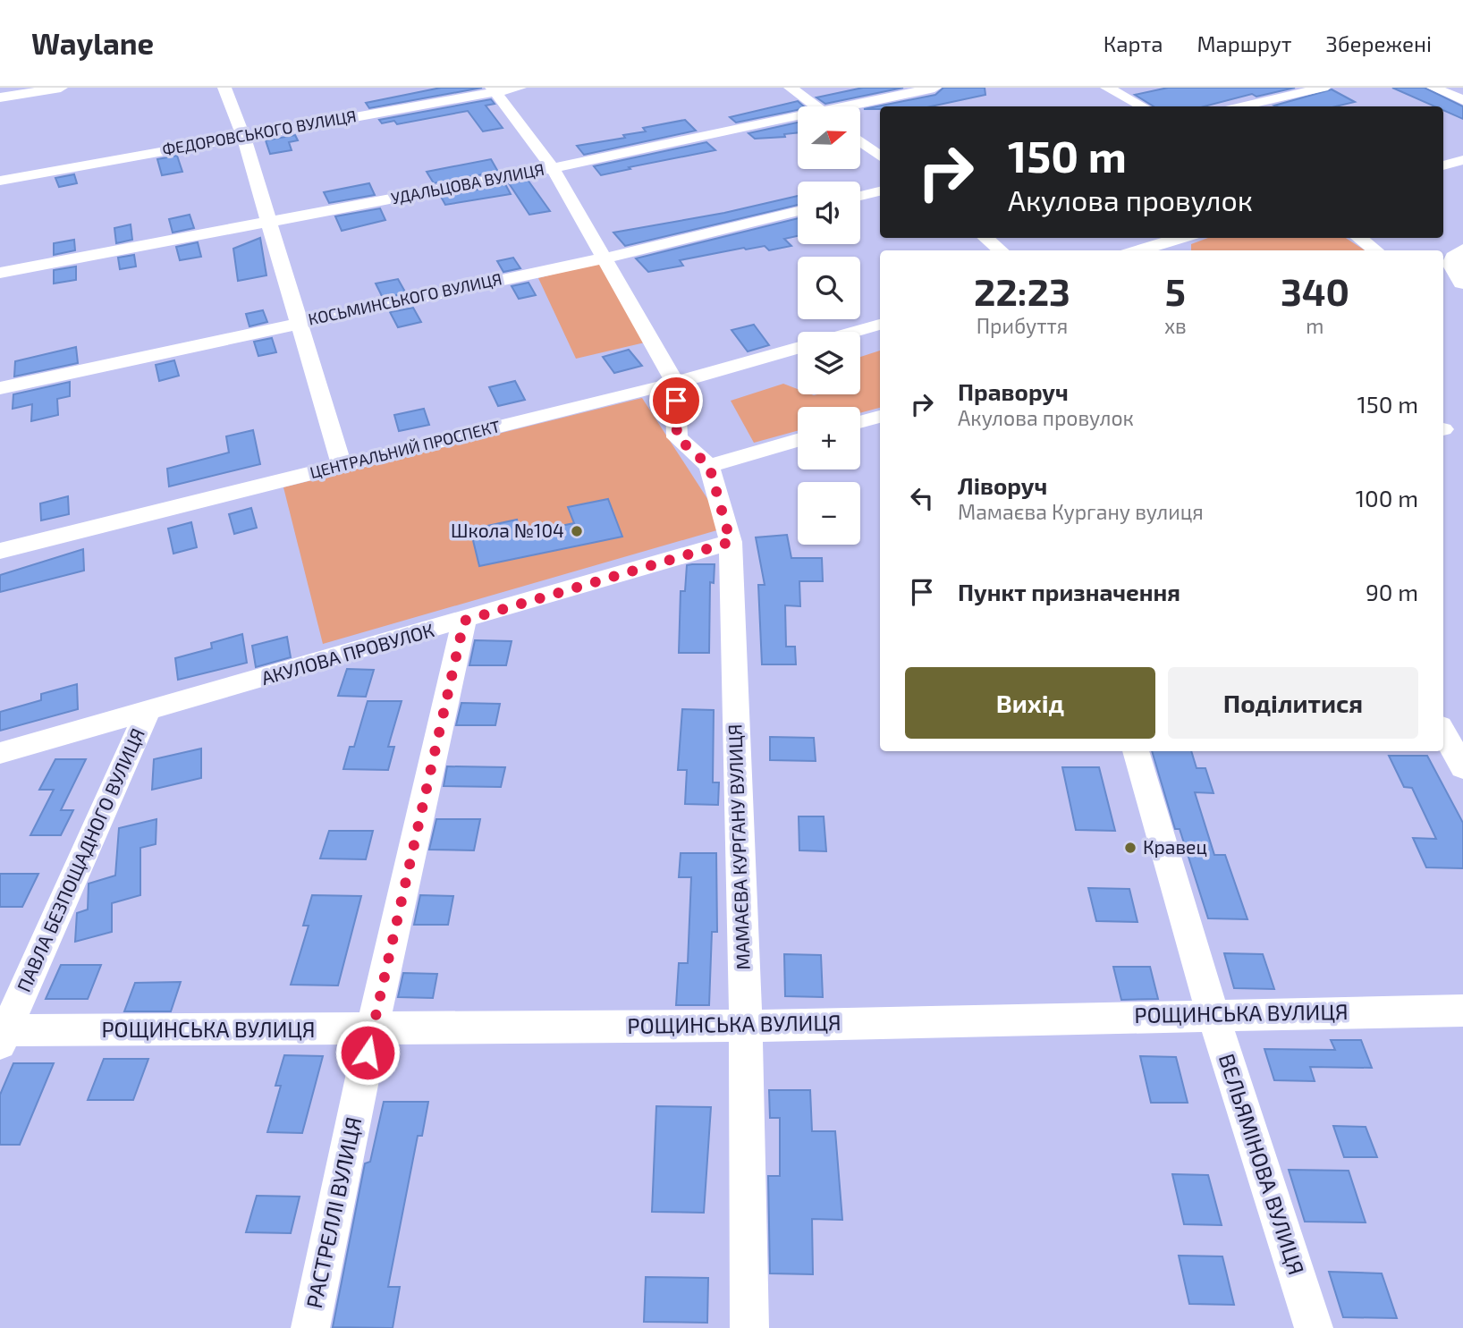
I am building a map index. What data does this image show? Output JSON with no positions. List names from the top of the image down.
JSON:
{
  "streets": {
    "street": [
      "ФЕДОРОВСЬКОГО ВУЛИЦЯ",
      "УДАЛЬЦОВА ВУЛИЦЯ",
      "КОСЬМИНСЬКОГО ВУЛИЦЯ",
      "ЦЕНТРАЛЬНИЙ ПРОСПЕКТ",
      "АКУЛОВА ПРОВУЛОК",
      "МАМАЄВА КУРГАНУ ВУЛИЦЯ",
      "ПАВЛА БЕЗПОЩАДНОГО ВУЛИЦЯ",
      "РОЩИНСЬКА ВУЛИЦЯ",
      "ВЕЛЬЯМІНОВА ВУЛИЦЯ",
      "РАСТРЕЛЛІ ВУЛИЦЯ"
    ]
  },
  "crossings": [
    ["АКУЛОВА ПРОВУЛОК", "МАМАЄВА КУРГАНУ ВУЛИЦЯ"],
    ["АКУЛОВА ПРОВУЛОК", "ПАВЛА БЕЗПОЩАДНОГО ВУЛИЦЯ"],
    ["АКУЛОВА ПРОВУЛОК", "РАСТРЕЛЛІ ВУЛИЦЯ"],
    ["МАМАЄВА КУРГАНУ ВУЛИЦЯ", "РОЩИНСЬКА ВУЛИЦЯ"],
    ["ПАВЛА БЕЗПОЩАДНОГО ВУЛИЦЯ", "РОЩИНСЬКА ВУЛИЦЯ"],
    ["РОЩИНСЬКА ВУЛИЦЯ", "ВЕЛЬЯМІНОВА ВУЛИЦЯ"],
    ["РОЩИНСЬКА ВУЛИЦЯ", "РАСТРЕЛЛІ ВУЛИЦЯ"]
  ],
  "places": ["Школа №104", "Кравец"],
  "north": "right",
  "page": {
    "header": "Waylane",
    "nav": ["Карта", "Маршрут", "Збережені"],
    "map_buttons": ["+", "−"],
    "turn": ["150 m", "Акулова провулок"],
    "eta": [
      "22:23",
      "Прибуття",
      "5",
      "хв",
      "340",
      "m"
    ],
    "list": [
      {
        "name": "Праворуч",
        "note": "Акулова провулок",
        "value": "150 m"
      },
      {
        "name": "Ліворуч",
        "note": "Мамаєва Кургану вулиця",
        "value": "100 m"
      },
      {
        "name": "Пункт призначення",
        "value": "90 m"
      }
    ],
    "buttons": ["Вихід", "Поділитися"]
  }
}
